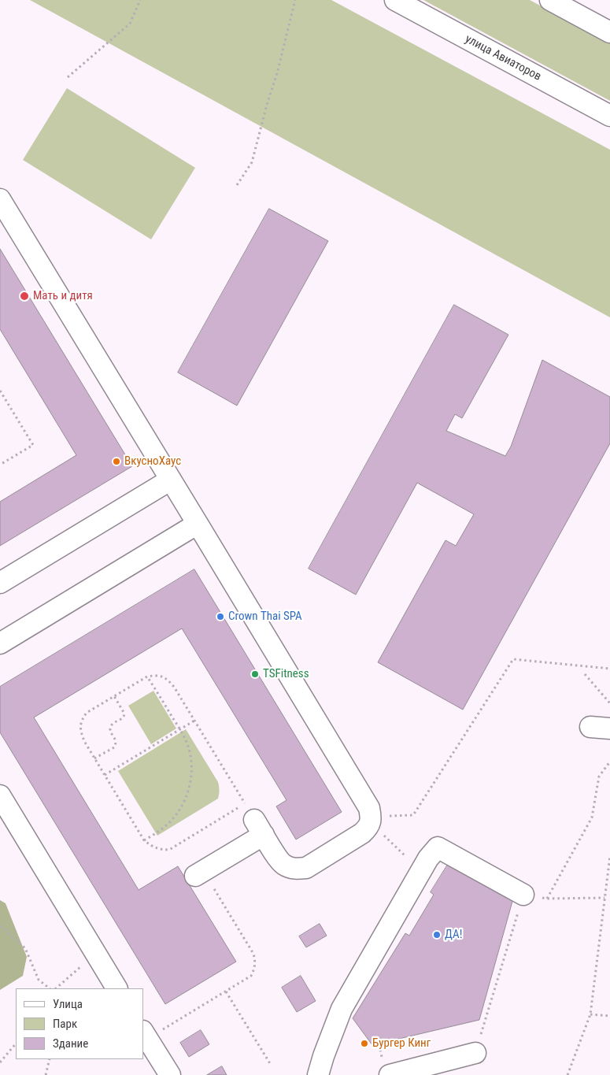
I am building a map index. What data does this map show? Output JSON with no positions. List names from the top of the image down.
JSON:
{
  "streets": {
    "street": ["улица Авиаторов"]
  },
  "places": [
    "Мать и дитя",
    "ВкусноХаус",
    "Crown Thai SPA",
    "TSFitness",
    "ДА!",
    "Бургер Кинг"
  ],
  "legend": ["Улица", "Парк", "Здание"]
}
